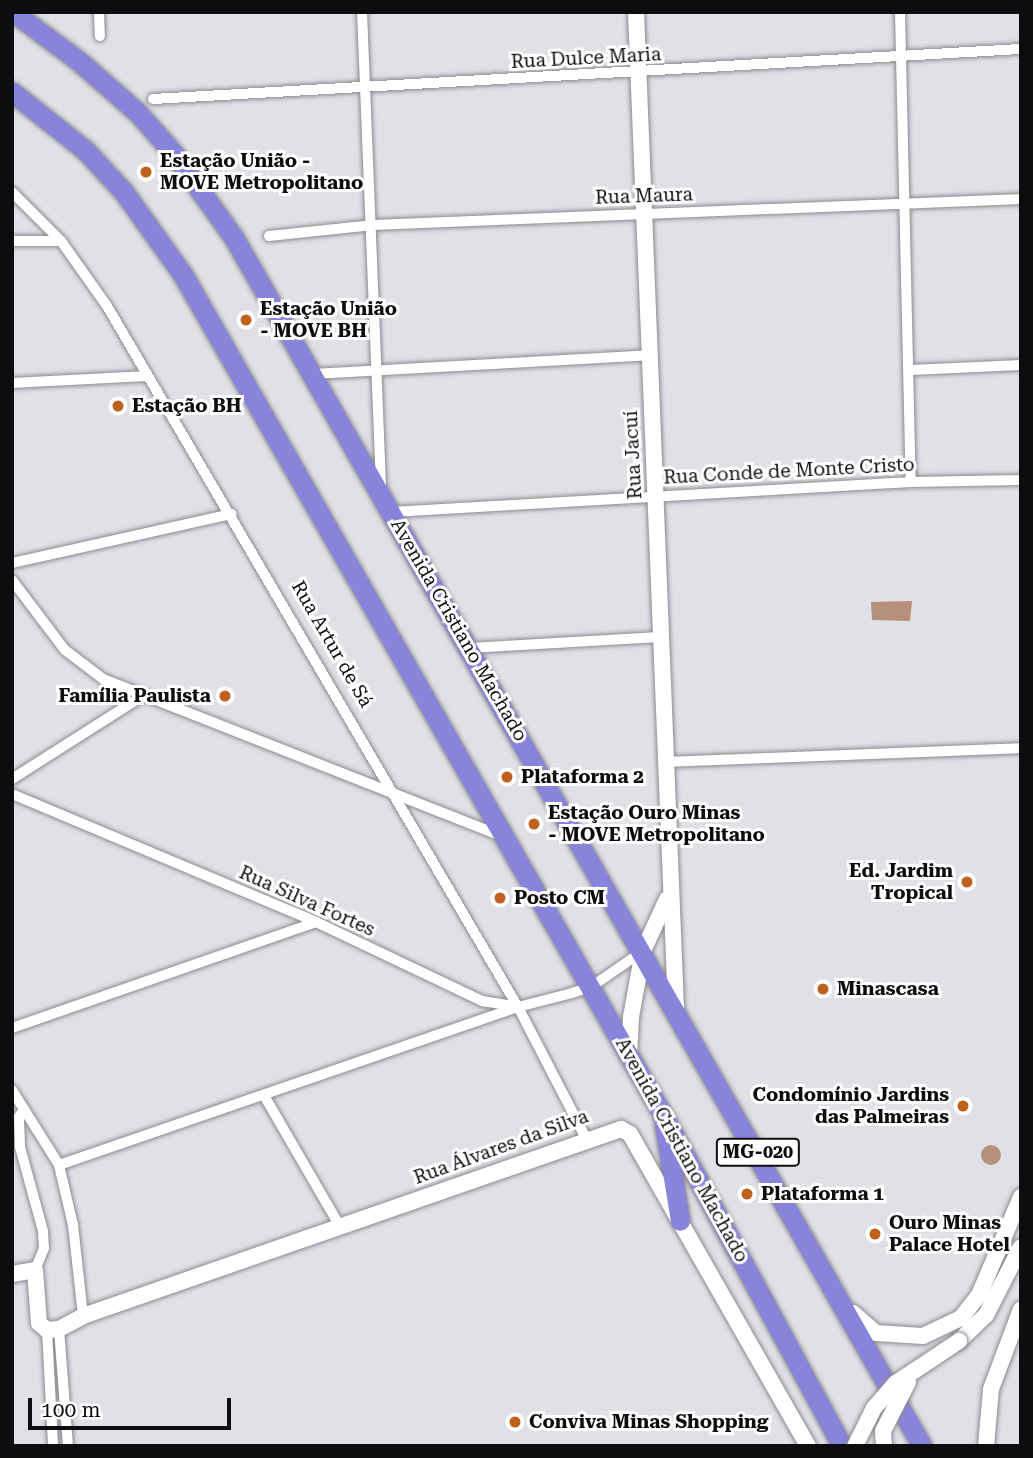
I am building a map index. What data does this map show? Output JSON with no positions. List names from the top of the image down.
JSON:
{
  "streets": {
    "highway": ["Avenida Cristiano Machado", "MG-020"],
    "main road": ["Rua Jacuí", "Rua Álvares da Silva"],
    "street": [
      "Rua Dulce Maria",
      "Rua Maura",
      "Rua Conde de Monte Cristo",
      "Rua Artur de Sá",
      "Rua Silva Fortes"
    ]
  },
  "crossings": [
    ["Rua Dulce Maria", "Rua Jacuí"],
    ["Rua Maura", "Rua Jacuí"],
    ["Rua Jacuí", "Rua Conde de Monte Cristo"],
    ["Rua Jacuí", "Avenida Cristiano Machado"],
    ["Rua Conde de Monte Cristo", "Avenida Cristiano Machado"],
    ["Avenida Cristiano Machado", "Rua Silva Fortes"],
    ["Rua Artur de Sá", "Rua Silva Fortes"],
    ["Rua Artur de Sá", "Rua Álvares da Silva"]
  ],
  "places": [
    "Estação União - MOVE Metropolitano",
    "Estação União - MOVE BH",
    "Estação BH",
    "Família Paulista",
    "Plataforma 2",
    "Estação Ouro Minas - MOVE Metropolitano",
    "Ed. Jardim Tropical",
    "Posto CM",
    "Minascasa",
    "Condomínio Jardins das Palmeiras",
    "Plataforma 1",
    "Ouro Minas Palace Hotel",
    "Conviva Minas Shopping"
  ],
  "scale_bar": "100 m"
}
